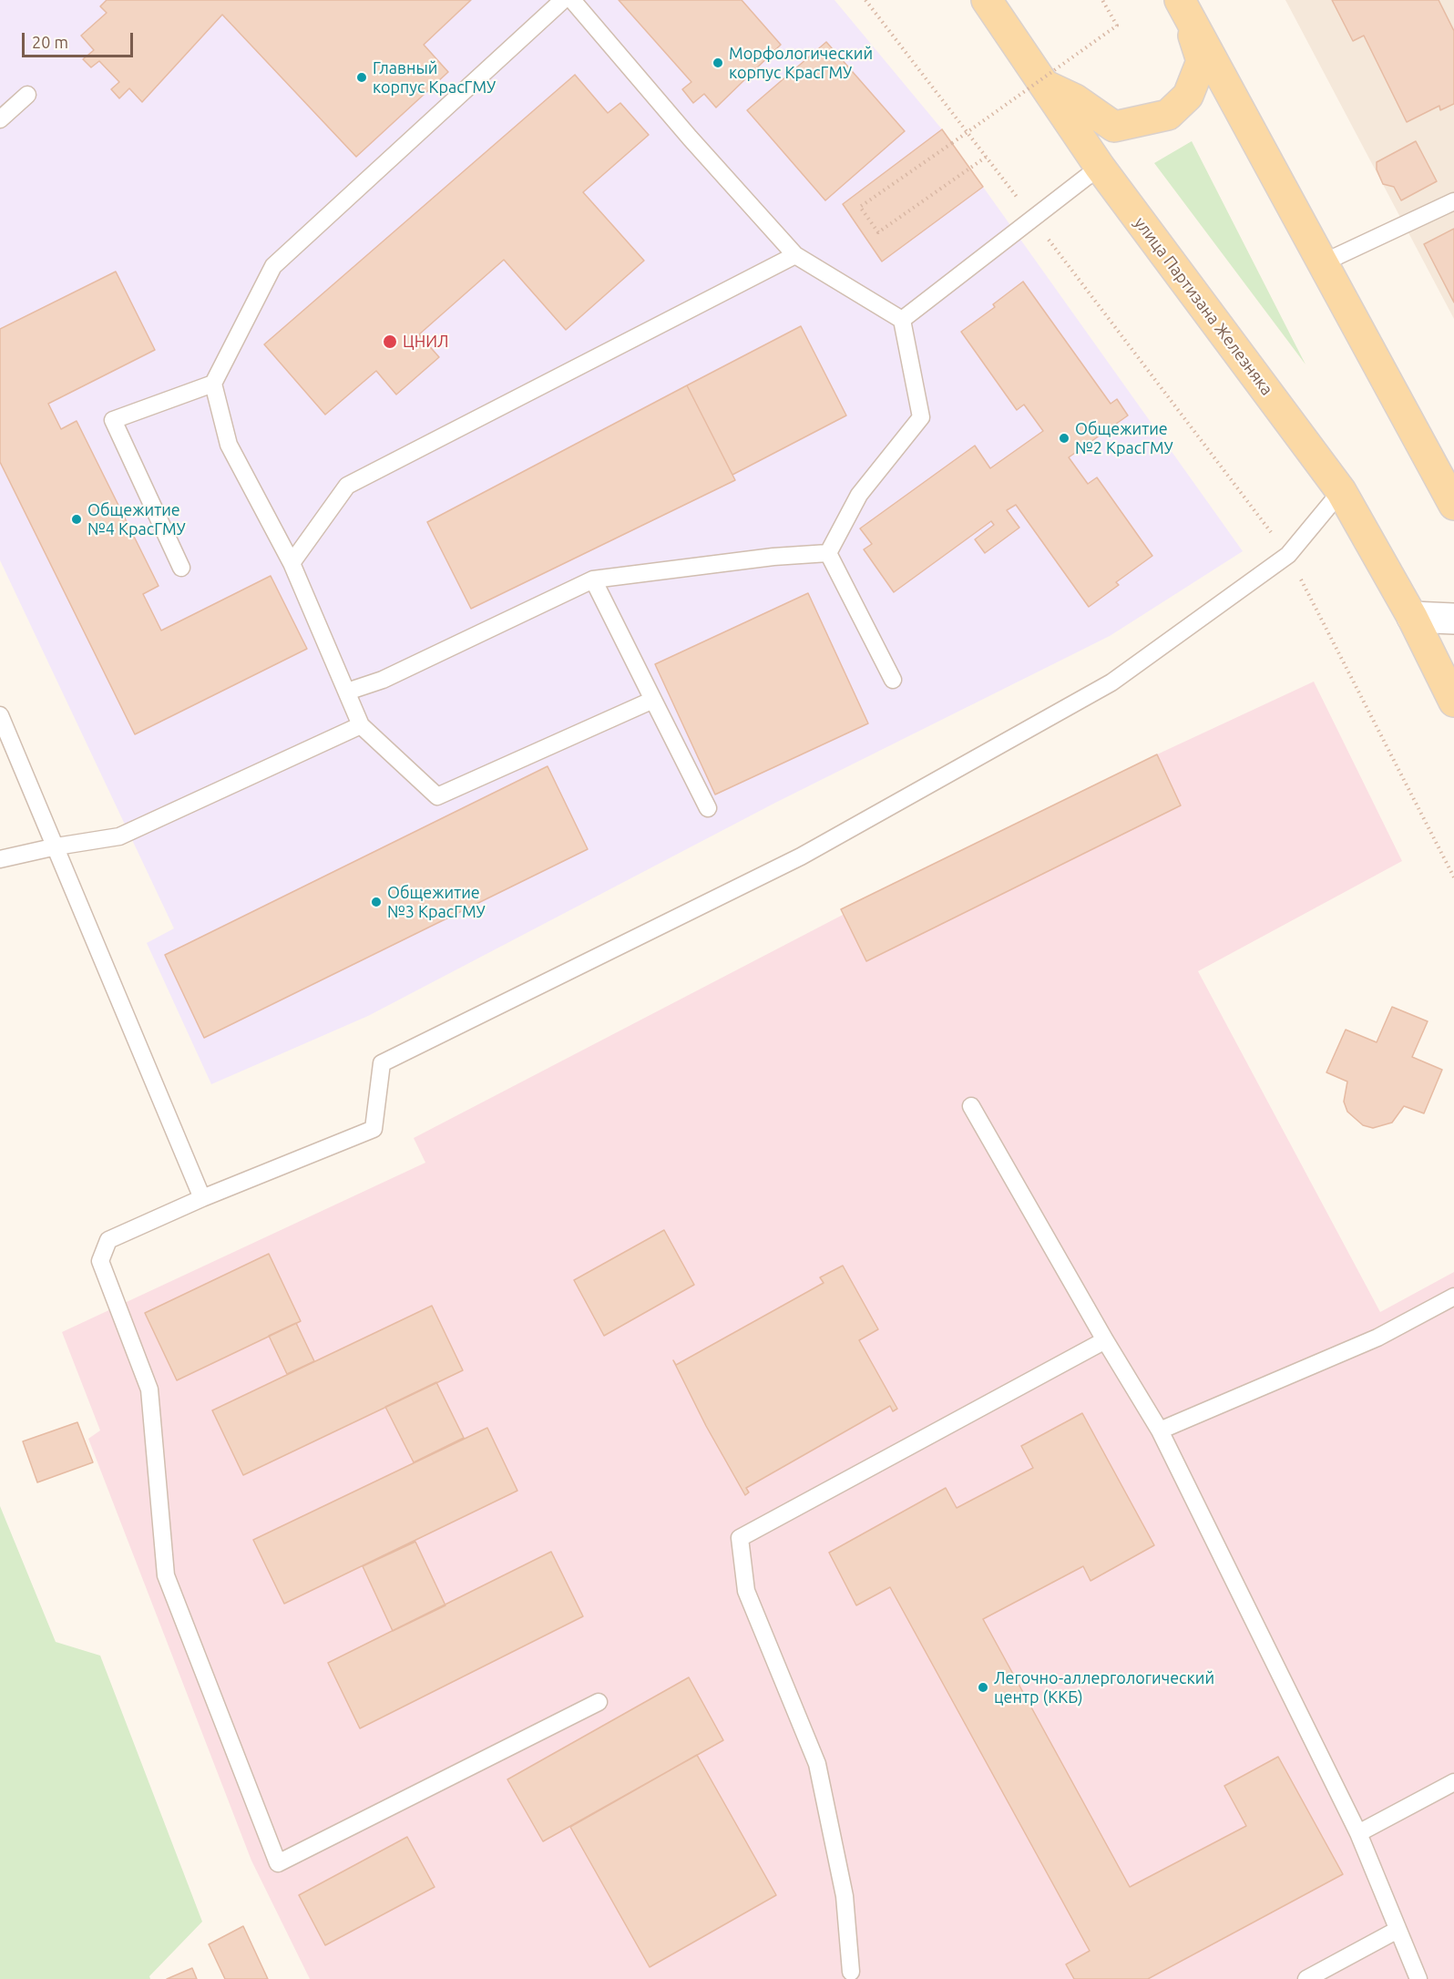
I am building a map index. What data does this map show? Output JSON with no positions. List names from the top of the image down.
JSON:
{
  "streets": {
    "main road": ["улица Партизана Железняка"]
  },
  "places": [
    "Морфологический корпус КрасГМУ",
    "Главный корпус КрасГМУ",
    "ЦНИЛ",
    "Общежитие №2 КрасГМУ",
    "Общежитие №4 КрасГМУ",
    "Общежитие №3 КрасГМУ",
    "Легочно-аллергологический центр (ККБ)"
  ],
  "scale_bar": "20 m"
}
